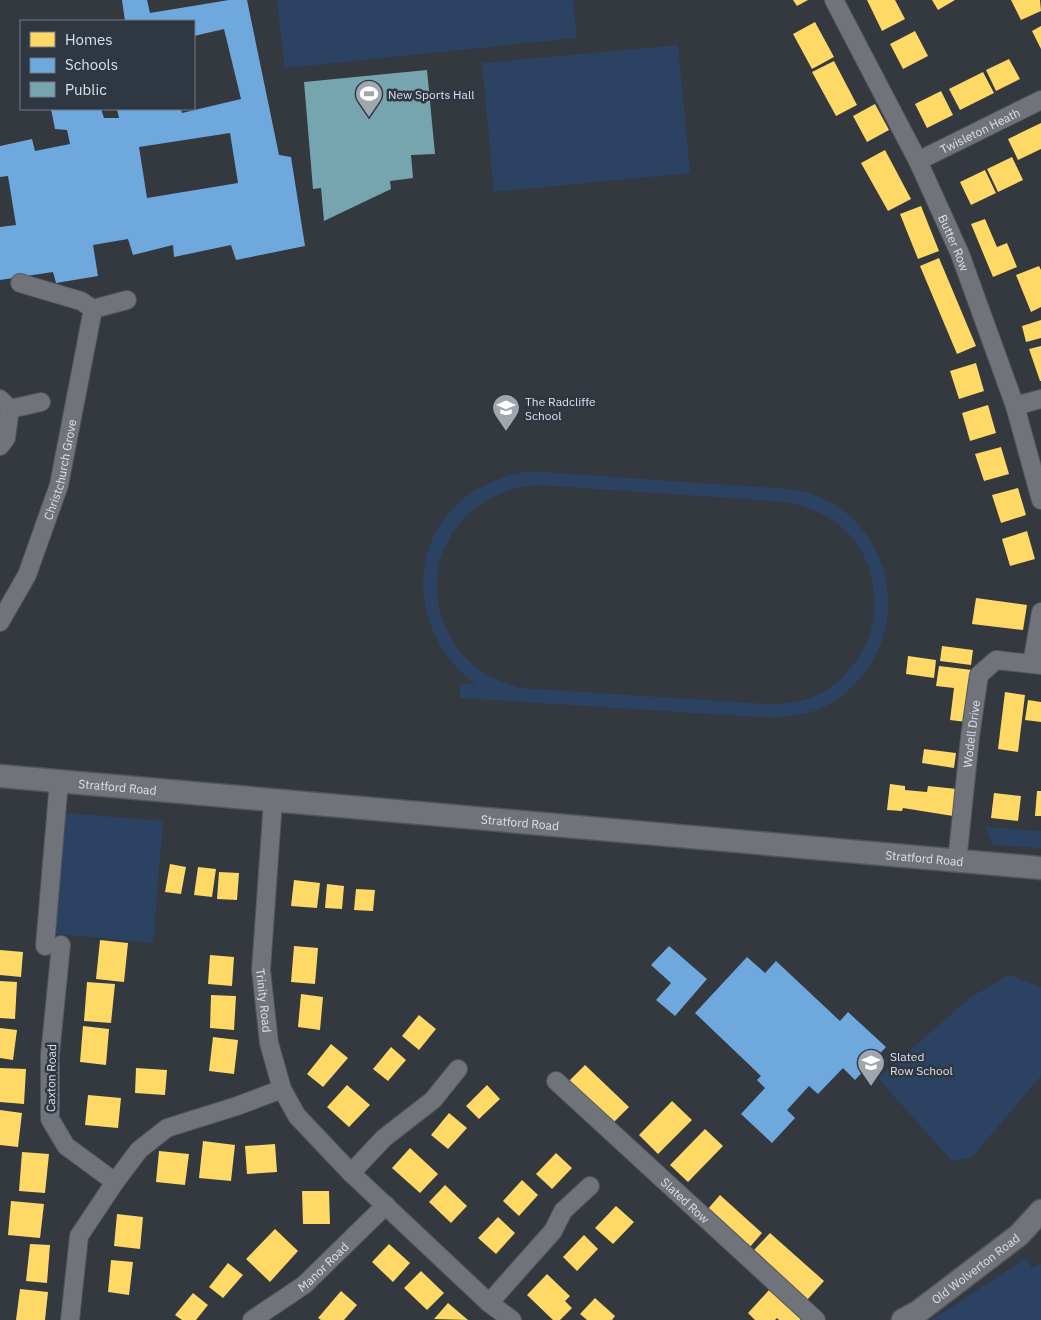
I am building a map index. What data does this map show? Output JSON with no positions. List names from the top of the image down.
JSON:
{
  "streets": {
    "street": [
      "Twisleton Heath",
      "Butter Row",
      "Christchurch Grove",
      "Wodell Drive",
      "Stratford Road",
      "Trinity Road",
      "Caxton Road",
      "Slated Row",
      "Manor Road",
      "Old Wolverton Road"
    ]
  },
  "crossings": [
    ["Twisleton Heath", "Butter Row"],
    ["Wodell Drive", "Stratford Road"],
    ["Stratford Road", "Trinity Road"],
    ["Stratford Road", "Caxton Road"],
    ["Trinity Road", "Manor Road"]
  ],
  "places": {
    "sports": ["New Sports Hall"],
    "school or university": ["The Radcliffe School", "Slated Row School"]
  },
  "legend": ["Homes", "Schools", "Public"]
}
